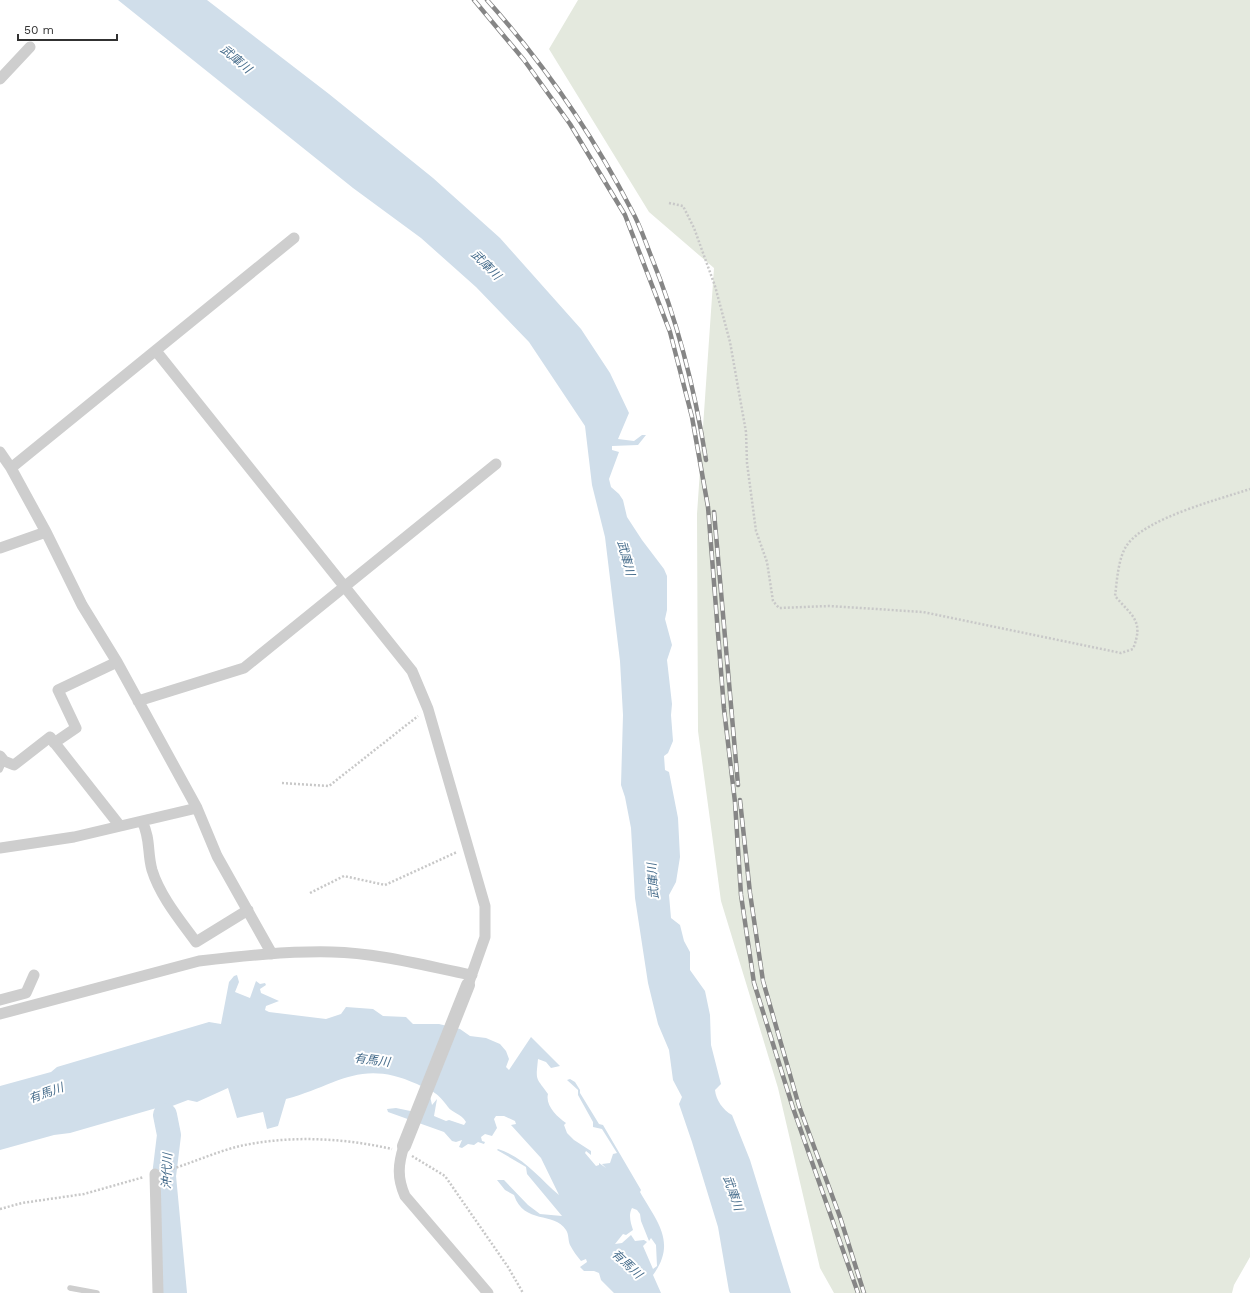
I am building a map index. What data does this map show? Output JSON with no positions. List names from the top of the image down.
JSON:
{
  "water": ["武庫川", "有馬川", "沖代川"],
  "scale_bar": "50 m"
}
